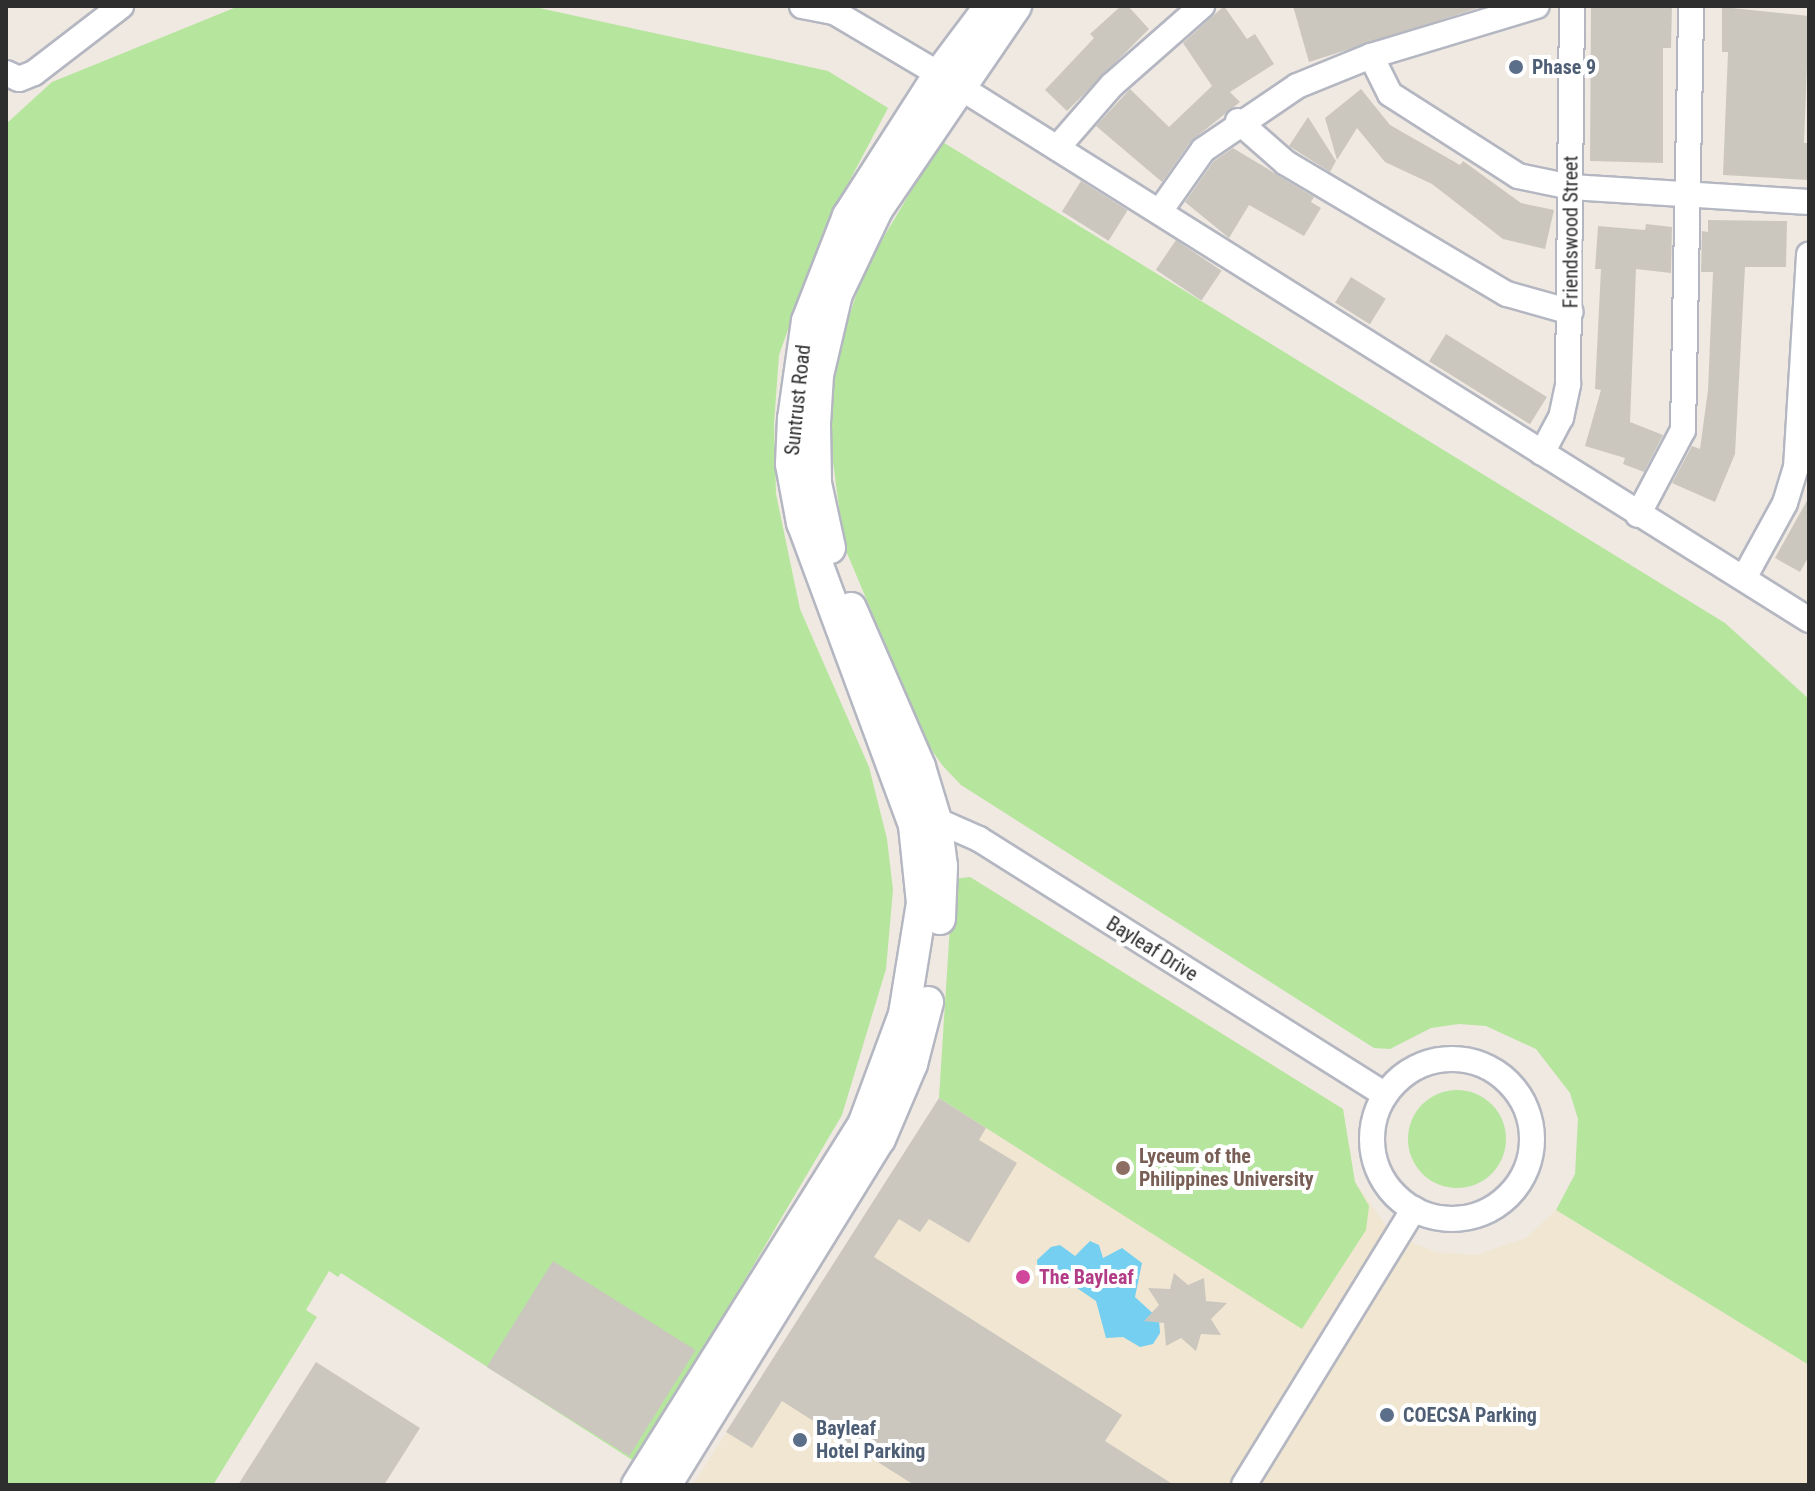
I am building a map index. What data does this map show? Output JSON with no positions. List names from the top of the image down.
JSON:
{
  "streets": {
    "street": ["Friendswood Street", "Suntrust Road", "Bayleaf Drive"]
  },
  "crossings": [
    ["Suntrust Road", "Bayleaf Drive"]
  ],
  "places": [
    "Phase 9",
    "Lyceum of the Philippines University",
    "The Bayleaf",
    "COECSA Parking",
    "Bayleaf Hotel Parking"
  ]
}
